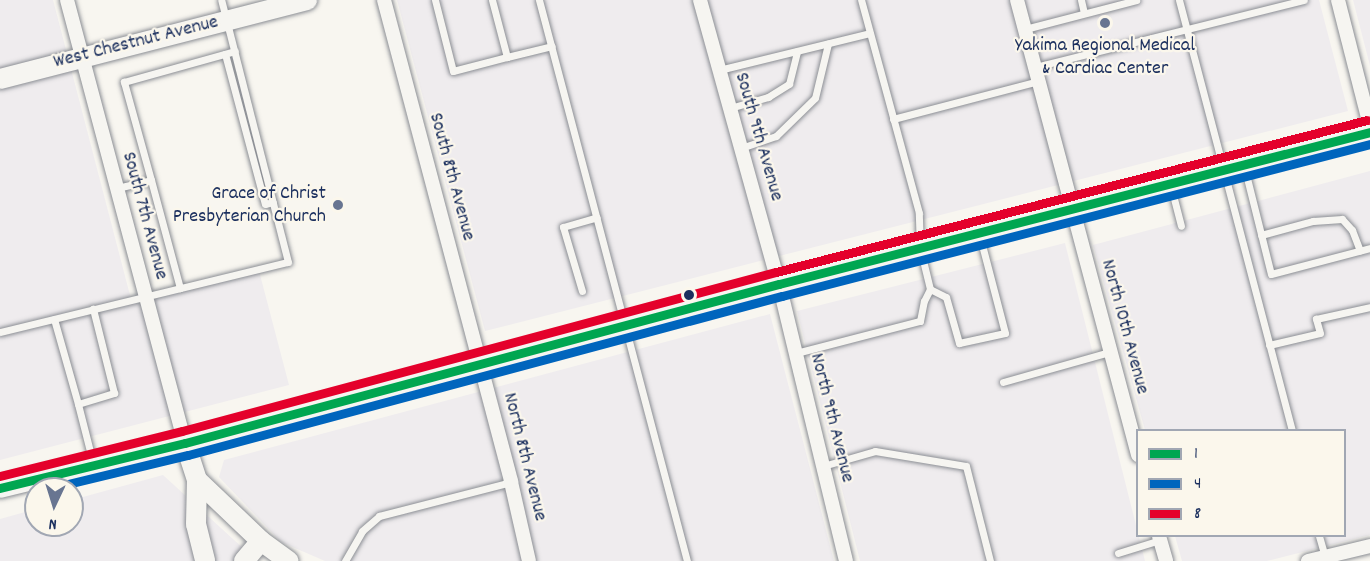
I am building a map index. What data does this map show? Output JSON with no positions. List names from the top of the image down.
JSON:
{
  "streets": {
    "main road": ["West Chestnut Avenue"],
    "street": [
      "South 9th Avenue",
      "South 8th Avenue",
      "South 7th Avenue",
      "North 10th Avenue",
      "North 9th Avenue",
      "North 8th Avenue"
    ]
  },
  "crossings": [
    ["West Chestnut Avenue", "South 7th Avenue"],
    ["South 9th Avenue", "North 9th Avenue"],
    ["South 8th Avenue", "North 8th Avenue"]
  ],
  "places": ["Yakima Regional Medical & Cardiac Center", "Grace of Christ Presbyterian Church"],
  "lines": ["transit line 8", "transit line 1", "transit line 4"],
  "legend": ["1", "4", "8"],
  "north": "bottom"
}
